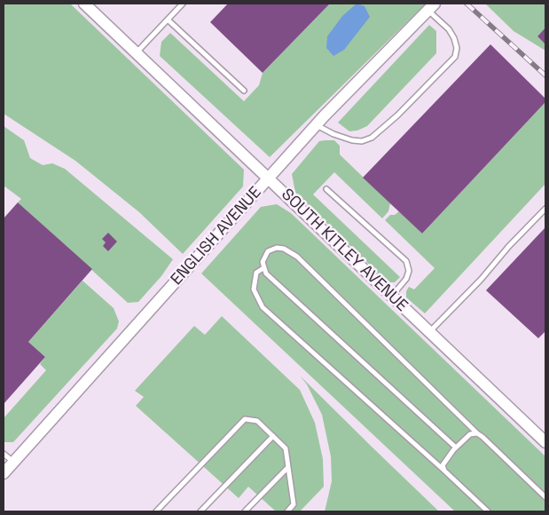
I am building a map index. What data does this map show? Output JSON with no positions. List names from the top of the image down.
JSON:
{
  "streets": {
    "street": ["ENGLISH AVENUE", "SOUTH KITLEY AVENUE"]
  },
  "crossings": [
    ["ENGLISH AVENUE", "SOUTH KITLEY AVENUE"]
  ]
}
